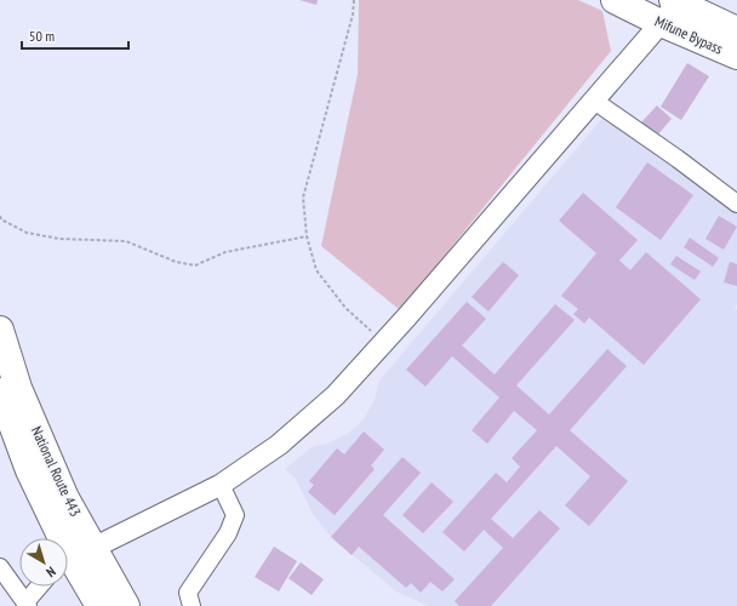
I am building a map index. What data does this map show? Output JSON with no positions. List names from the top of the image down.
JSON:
{
  "streets": {
    "highway": ["Mifune Bypass", "National Route 443"]
  },
  "scale_bar": "50 m",
  "north": "bottom right"
}
